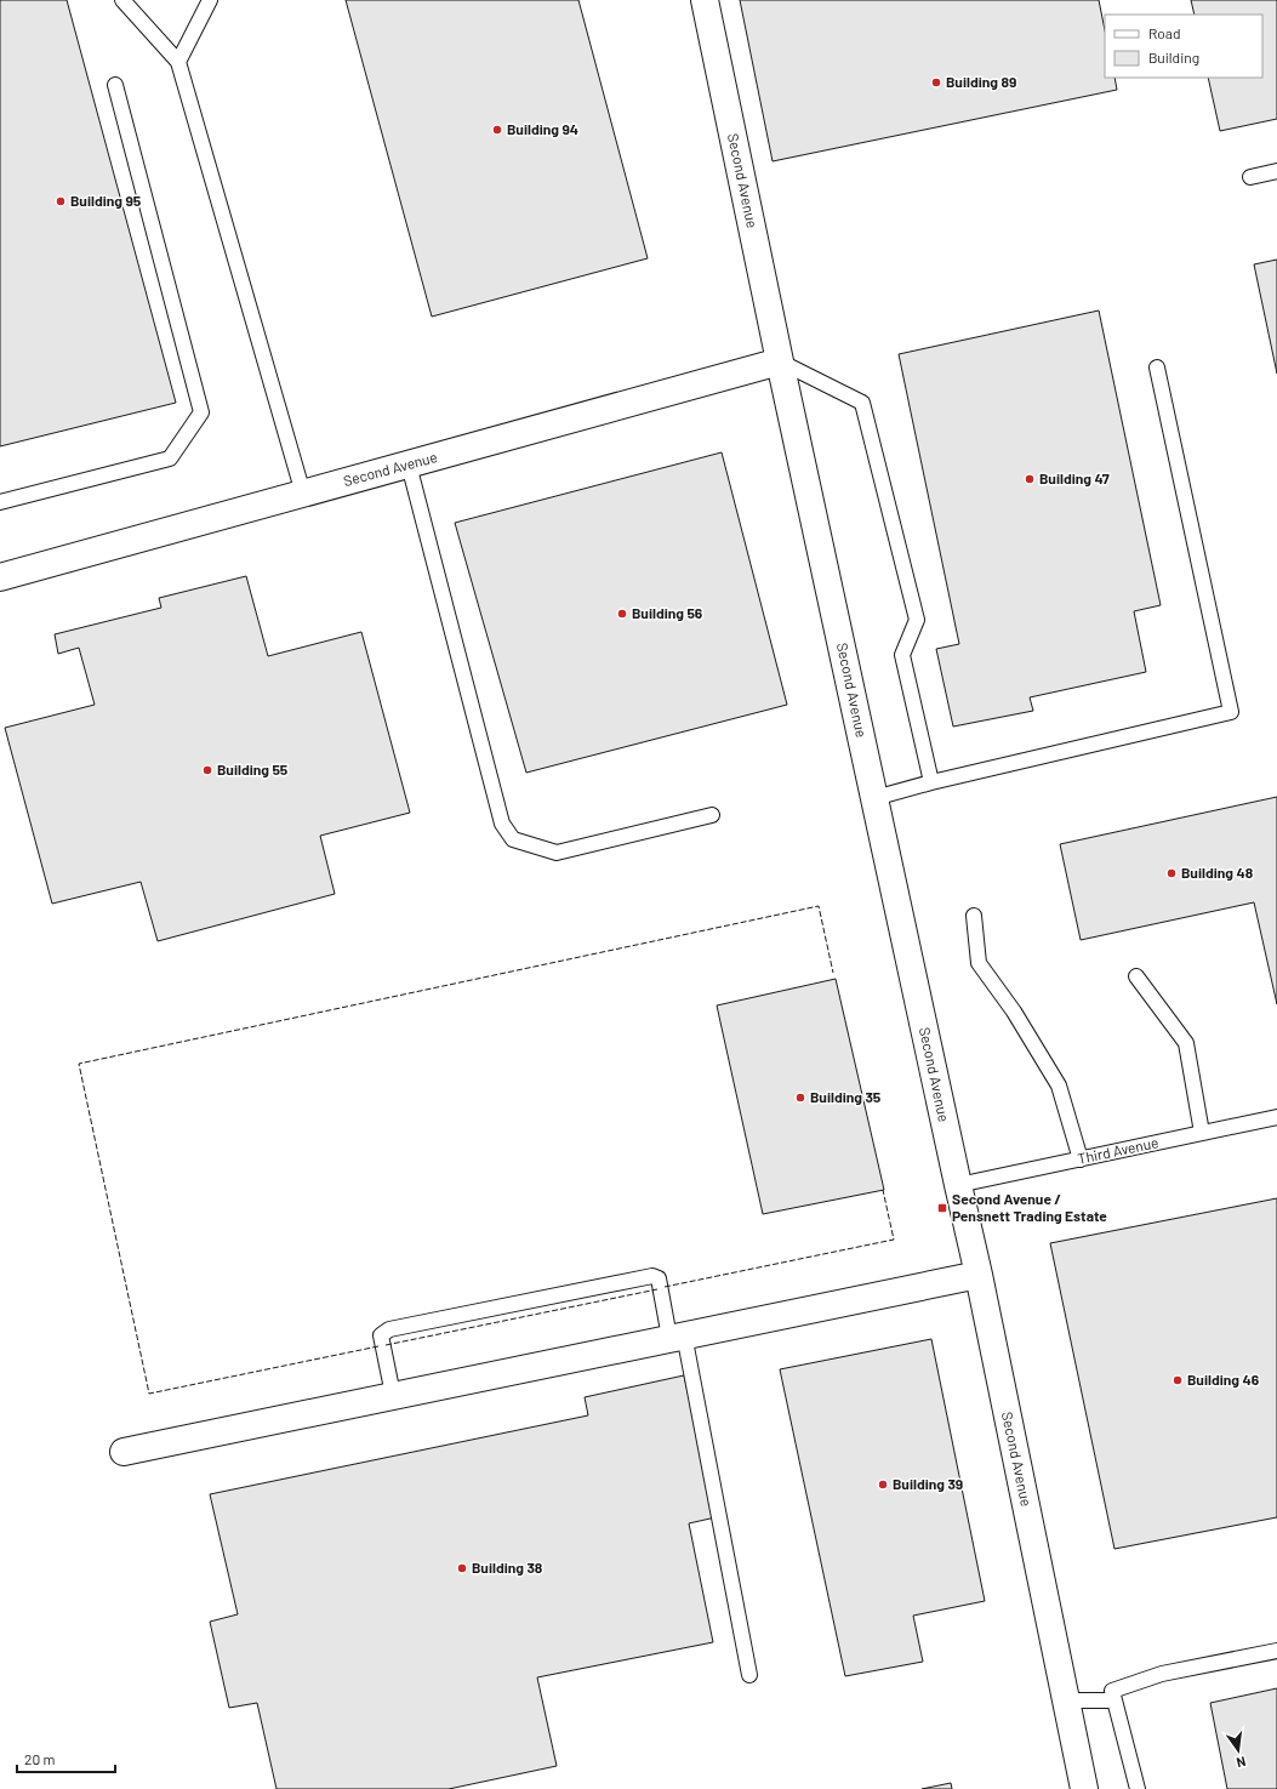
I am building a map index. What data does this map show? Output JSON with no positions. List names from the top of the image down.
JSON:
{
  "streets": {
    "street": ["Second Avenue"],
    "lane": ["Third Avenue"]
  },
  "crossings": [
    ["Second Avenue", "Third Avenue"]
  ],
  "places": {
    "other": [
      "Building 89",
      "Building 94",
      "Building 95",
      "Building 47",
      "Building 56",
      "Building 55",
      "Building 48",
      "Building 35",
      "Building 46",
      "Building 39",
      "Building 38"
    ],
    "transit": ["Second Avenue / Pensnett Trading Estate"]
  },
  "legend": ["Road", "Building"],
  "scale_bar": "20 m",
  "north": "bottom"
}
